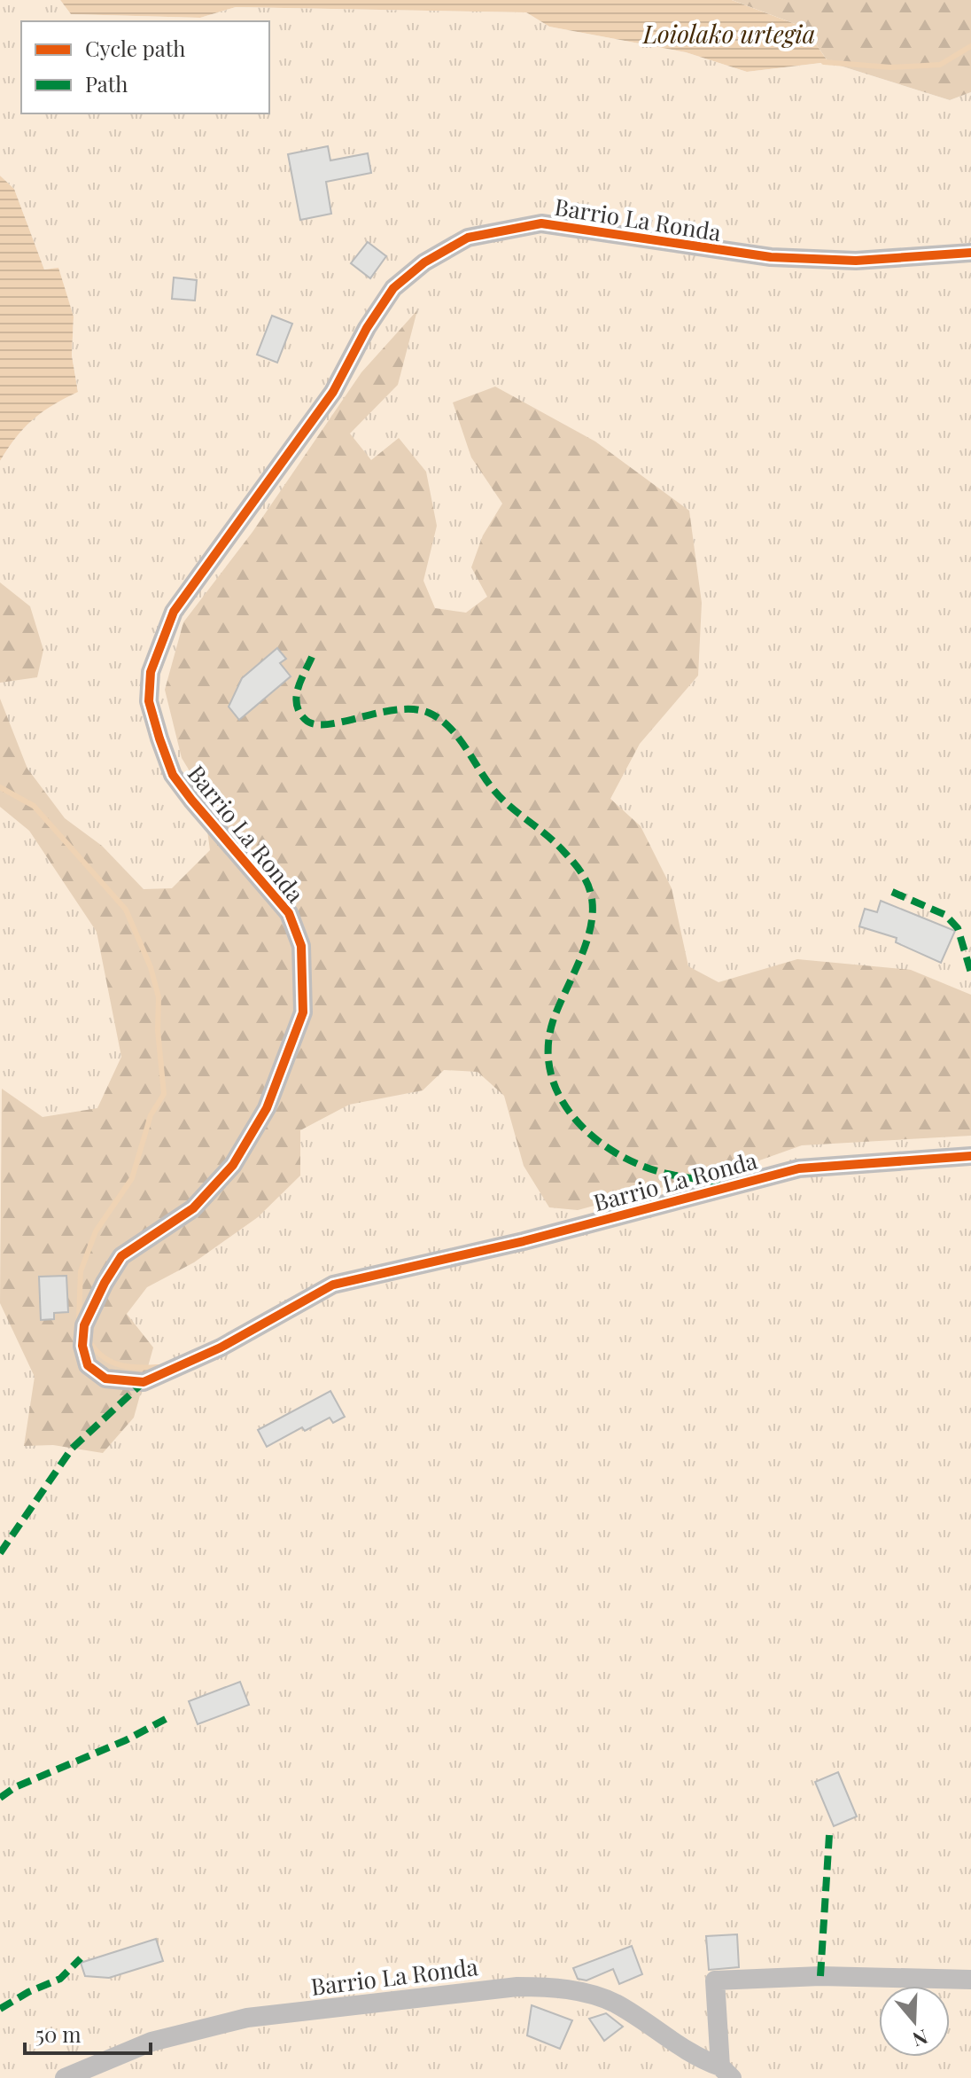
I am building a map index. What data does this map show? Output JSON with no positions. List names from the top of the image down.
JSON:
{
  "streets": {
    "street": ["Barrio La Ronda"]
  },
  "water": ["Loiolako urtegia"],
  "legend": ["Cycle path", "Path"],
  "scale_bar": "50 m",
  "north": "bottom"
}
